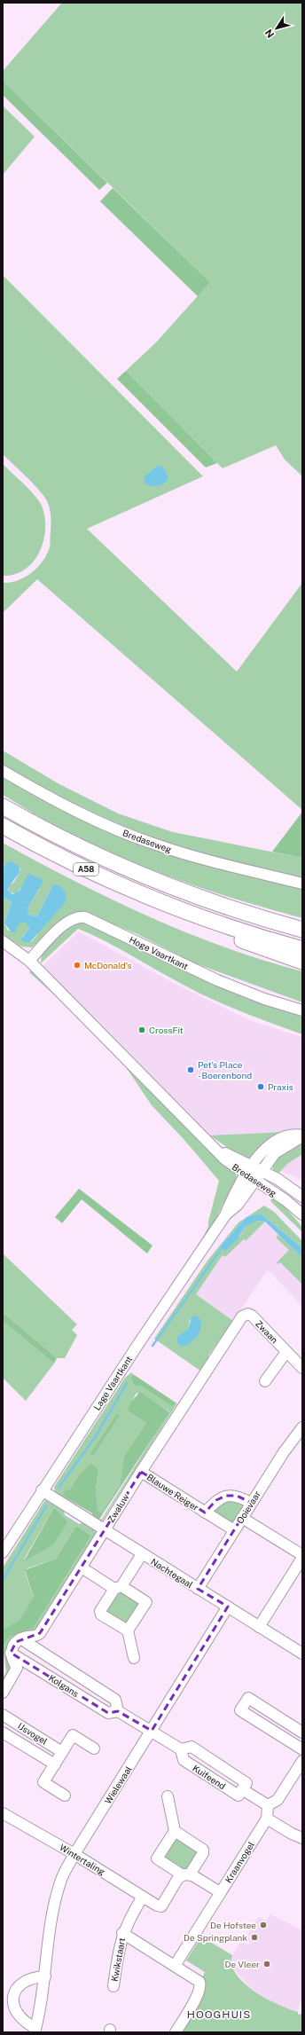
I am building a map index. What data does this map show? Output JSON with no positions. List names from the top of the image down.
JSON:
{
  "streets": {
    "highway": ["A58"],
    "street": [
      "Bredaseweg",
      "Hoge Vaartkant",
      "Zwaan",
      "Lage Vaartkant",
      "Blauwe Reiger",
      "Ooievaar",
      "Zwaluw",
      "Nachtegaal",
      "Kolgans",
      "IJsvogel",
      "Kuifeend",
      "Wielewaal",
      "Wintertaling",
      "Kraanvogel",
      "Kwikstaart"
    ]
  },
  "crossings": [
    ["Bredaseweg", "Hoge Vaartkant"],
    ["Bredaseweg", "Lage Vaartkant"],
    ["Zwaan", "Zwaluw"],
    ["Lage Vaartkant", "Nachtegaal"],
    ["Blauwe Reiger", "Ooievaar"],
    ["Blauwe Reiger", "Zwaluw"],
    ["Ooievaar", "Nachtegaal"],
    ["Zwaluw", "Nachtegaal"],
    ["Zwaluw", "Kolgans"],
    ["Nachtegaal", "Wielewaal"],
    ["Kolgans", "Kuifeend"],
    ["Kolgans", "Wielewaal"],
    ["Kuifeend", "Wielewaal"],
    ["Wielewaal", "Wintertaling"],
    ["Wintertaling", "Kwikstaart"]
  ],
  "districts": ["HOOGHUIS"],
  "places": [
    "McDonald's",
    "CrossFit",
    "Pet's Place - Boerenbond",
    "Praxis",
    "De Hofstee",
    "De Springplank",
    "De Vleer"
  ],
  "north": "bottom left"
}
